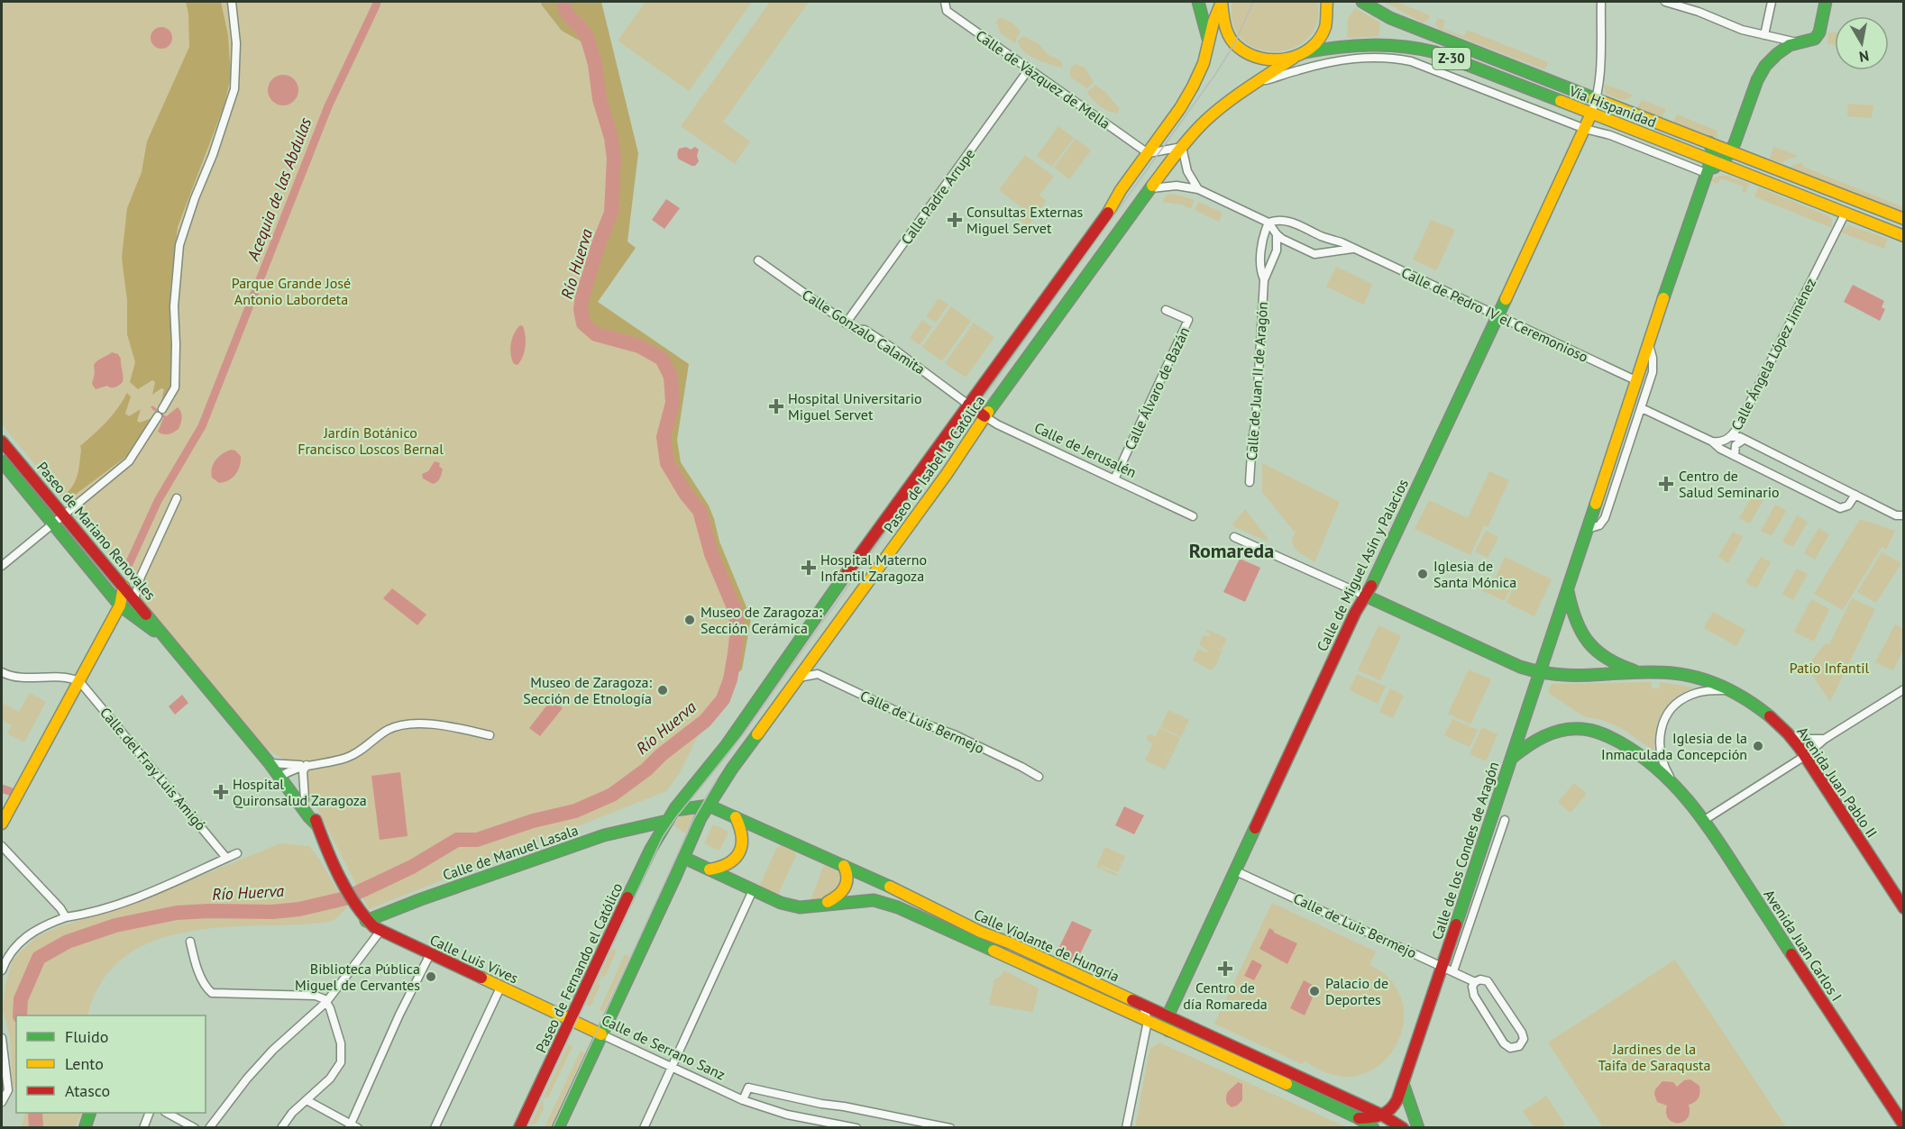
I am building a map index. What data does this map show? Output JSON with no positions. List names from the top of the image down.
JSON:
{
  "streets": {
    "main road": [
      "Z-30",
      "Vía Hispanidad",
      "Calle de Jerusalén",
      "Paseo de Isabel la Católica",
      "Paseo de Mariano Renovales",
      "Calle de Miguel Asín y Palacios",
      "Avenida Juan Pablo II",
      "Calle de los Condes de Aragón",
      "Calle de Manuel Lasala",
      "Calle Violante de Hungría",
      "Avenida Juan Carlos I",
      "Calle Luis Vives",
      "Paseo de Fernando el Católico",
      "Calle de Serrano Sanz"
    ],
    "street": [
      "Calle de Vázquez de Mella",
      "Calle Padre Arrupe",
      "Calle de Pedro IV el Ceremonioso",
      "Calle Gonzalo Calamita",
      "Calle Ángela López Jiménez",
      "Calle de Juan II de Aragón",
      "Calle Álvaro de Bazán",
      "Calle de Luis Bermejo",
      "Calle del Fray Luis Amigó"
    ]
  },
  "crossings": [
    ["Calle de Vázquez de Mella", "Calle Padre Arrupe"],
    ["Calle de Vázquez de Mella", "Paseo de Isabel la Católica"],
    ["Vía Hispanidad", "Calle Ángela López Jiménez"],
    ["Vía Hispanidad", "Paseo de Isabel la Católica"],
    ["Vía Hispanidad", "Calle de Miguel Asín y Palacios"],
    ["Vía Hispanidad", "Calle de los Condes de Aragón"],
    ["Calle Padre Arrupe", "Calle Gonzalo Calamita"],
    ["Calle de Pedro IV el Ceremonioso", "Calle de Juan II de Aragón"],
    ["Calle de Pedro IV el Ceremonioso", "Paseo de Isabel la Católica"],
    ["Calle de Pedro IV el Ceremonioso", "Calle de Miguel Asín y Palacios"],
    ["Calle de Pedro IV el Ceremonioso", "Calle de los Condes de Aragón"],
    ["Calle Gonzalo Calamita", "Calle de Jerusalén"],
    ["Calle Gonzalo Calamita", "Paseo de Isabel la Católica"],
    ["Calle Ángela López Jiménez", "Calle de los Condes de Aragón"],
    ["Calle Álvaro de Bazán", "Calle de Jerusalén"],
    ["Calle de Jerusalén", "Paseo de Isabel la Católica"],
    ["Paseo de Isabel la Católica", "Calle de Manuel Lasala"],
    ["Paseo de Isabel la Católica", "Calle Violante de Hungría"],
    ["Paseo de Isabel la Católica", "Paseo de Fernando el Católico"],
    ["Paseo de Mariano Renovales", "Calle de Manuel Lasala"],
    ["Paseo de Mariano Renovales", "Calle Luis Vives"],
    ["Calle de Miguel Asín y Palacios", "Calle de Luis Bermejo"],
    ["Calle de Miguel Asín y Palacios", "Avenida Juan Pablo II"],
    ["Calle de Miguel Asín y Palacios", "Calle Violante de Hungría"],
    ["Calle de Luis Bermejo", "Calle de los Condes de Aragón"],
    ["Avenida Juan Pablo II", "Calle de los Condes de Aragón"],
    ["Avenida Juan Pablo II", "Avenida Juan Carlos I"],
    ["Calle de los Condes de Aragón", "Calle Violante de Hungría"],
    ["Calle de los Condes de Aragón", "Avenida Juan Carlos I"],
    ["Calle de Manuel Lasala", "Calle Luis Vives"],
    ["Calle de Manuel Lasala", "Paseo de Fernando el Católico"],
    ["Calle Luis Vives", "Paseo de Fernando el Católico"],
    ["Calle Luis Vives", "Calle de Serrano Sanz"],
    ["Paseo de Fernando el Católico", "Calle de Serrano Sanz"]
  ],
  "districts": ["Romareda"],
  "water": ["Acequia de las Abdulas", "Río Huerva"],
  "parks": [
    "Parque Grande José Antonio Labordeta",
    "Jardín Botánico Francisco Loscos Bernal",
    "Patio Infantil",
    "Jardines de la Taifa de Saraqusta"
  ],
  "places": {
    "health": [
      "Consultas Externas Miguel Servet",
      "Hospital Universitario Miguel Servet",
      "Centro de Salud Seminario",
      "Hospital Materno Infantil Zaragoza",
      "Hospital Quironsalud Zaragoza",
      "Centro de día Romareda"
    ],
    "other": [
      "Iglesia de Santa Mónica",
      "Museo de Zaragoza: Sección Cerámica",
      "Museo de Zaragoza: Sección de Etnología",
      "Iglesia de la Inmaculada Concepción",
      "Biblioteca Pública Miguel de Cervantes",
      "Palacio de Deportes"
    ]
  },
  "legend": ["Fluido", "Lento", "Atasco"],
  "north": "bottom"
}
